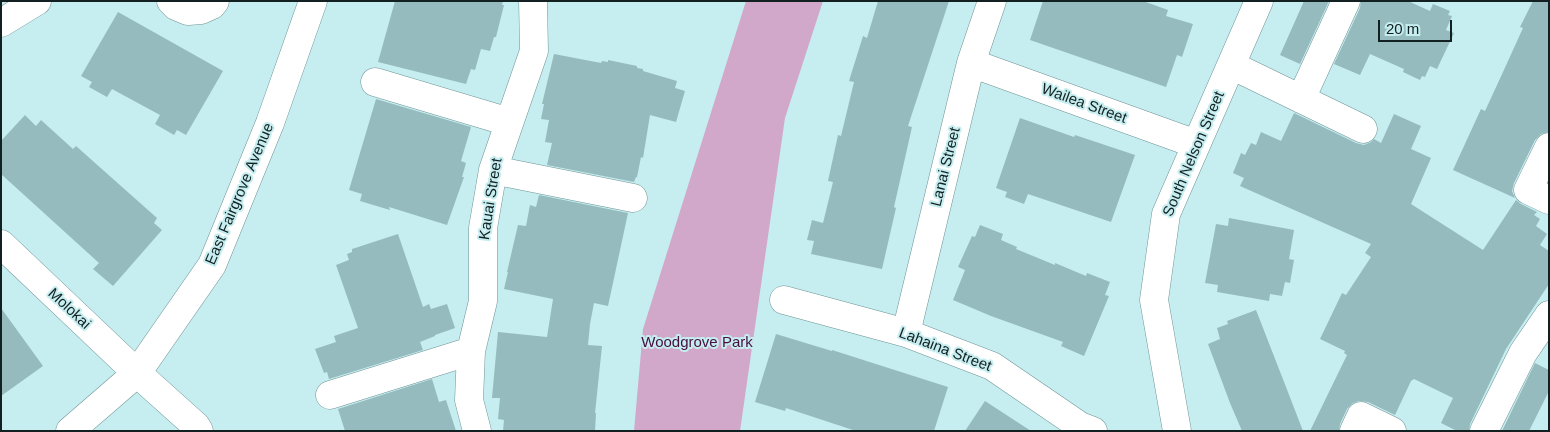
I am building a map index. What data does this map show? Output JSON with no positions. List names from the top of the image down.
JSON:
{
  "streets": {
    "street": [
      "Wailea Street",
      "South Nelson Street",
      "Lanai Street",
      "East Fairgrove Avenue",
      "Kauai Street",
      "Molokai",
      "Lahaina Street"
    ]
  },
  "crossings": [
    ["Wailea Street", "South Nelson Street"],
    ["Wailea Street", "Lanai Street"],
    ["Lanai Street", "Lahaina Street"],
    ["East Fairgrove Avenue", "Molokai"]
  ],
  "parks": ["Woodgrove Park"],
  "scale_bar": "20 m"
}
